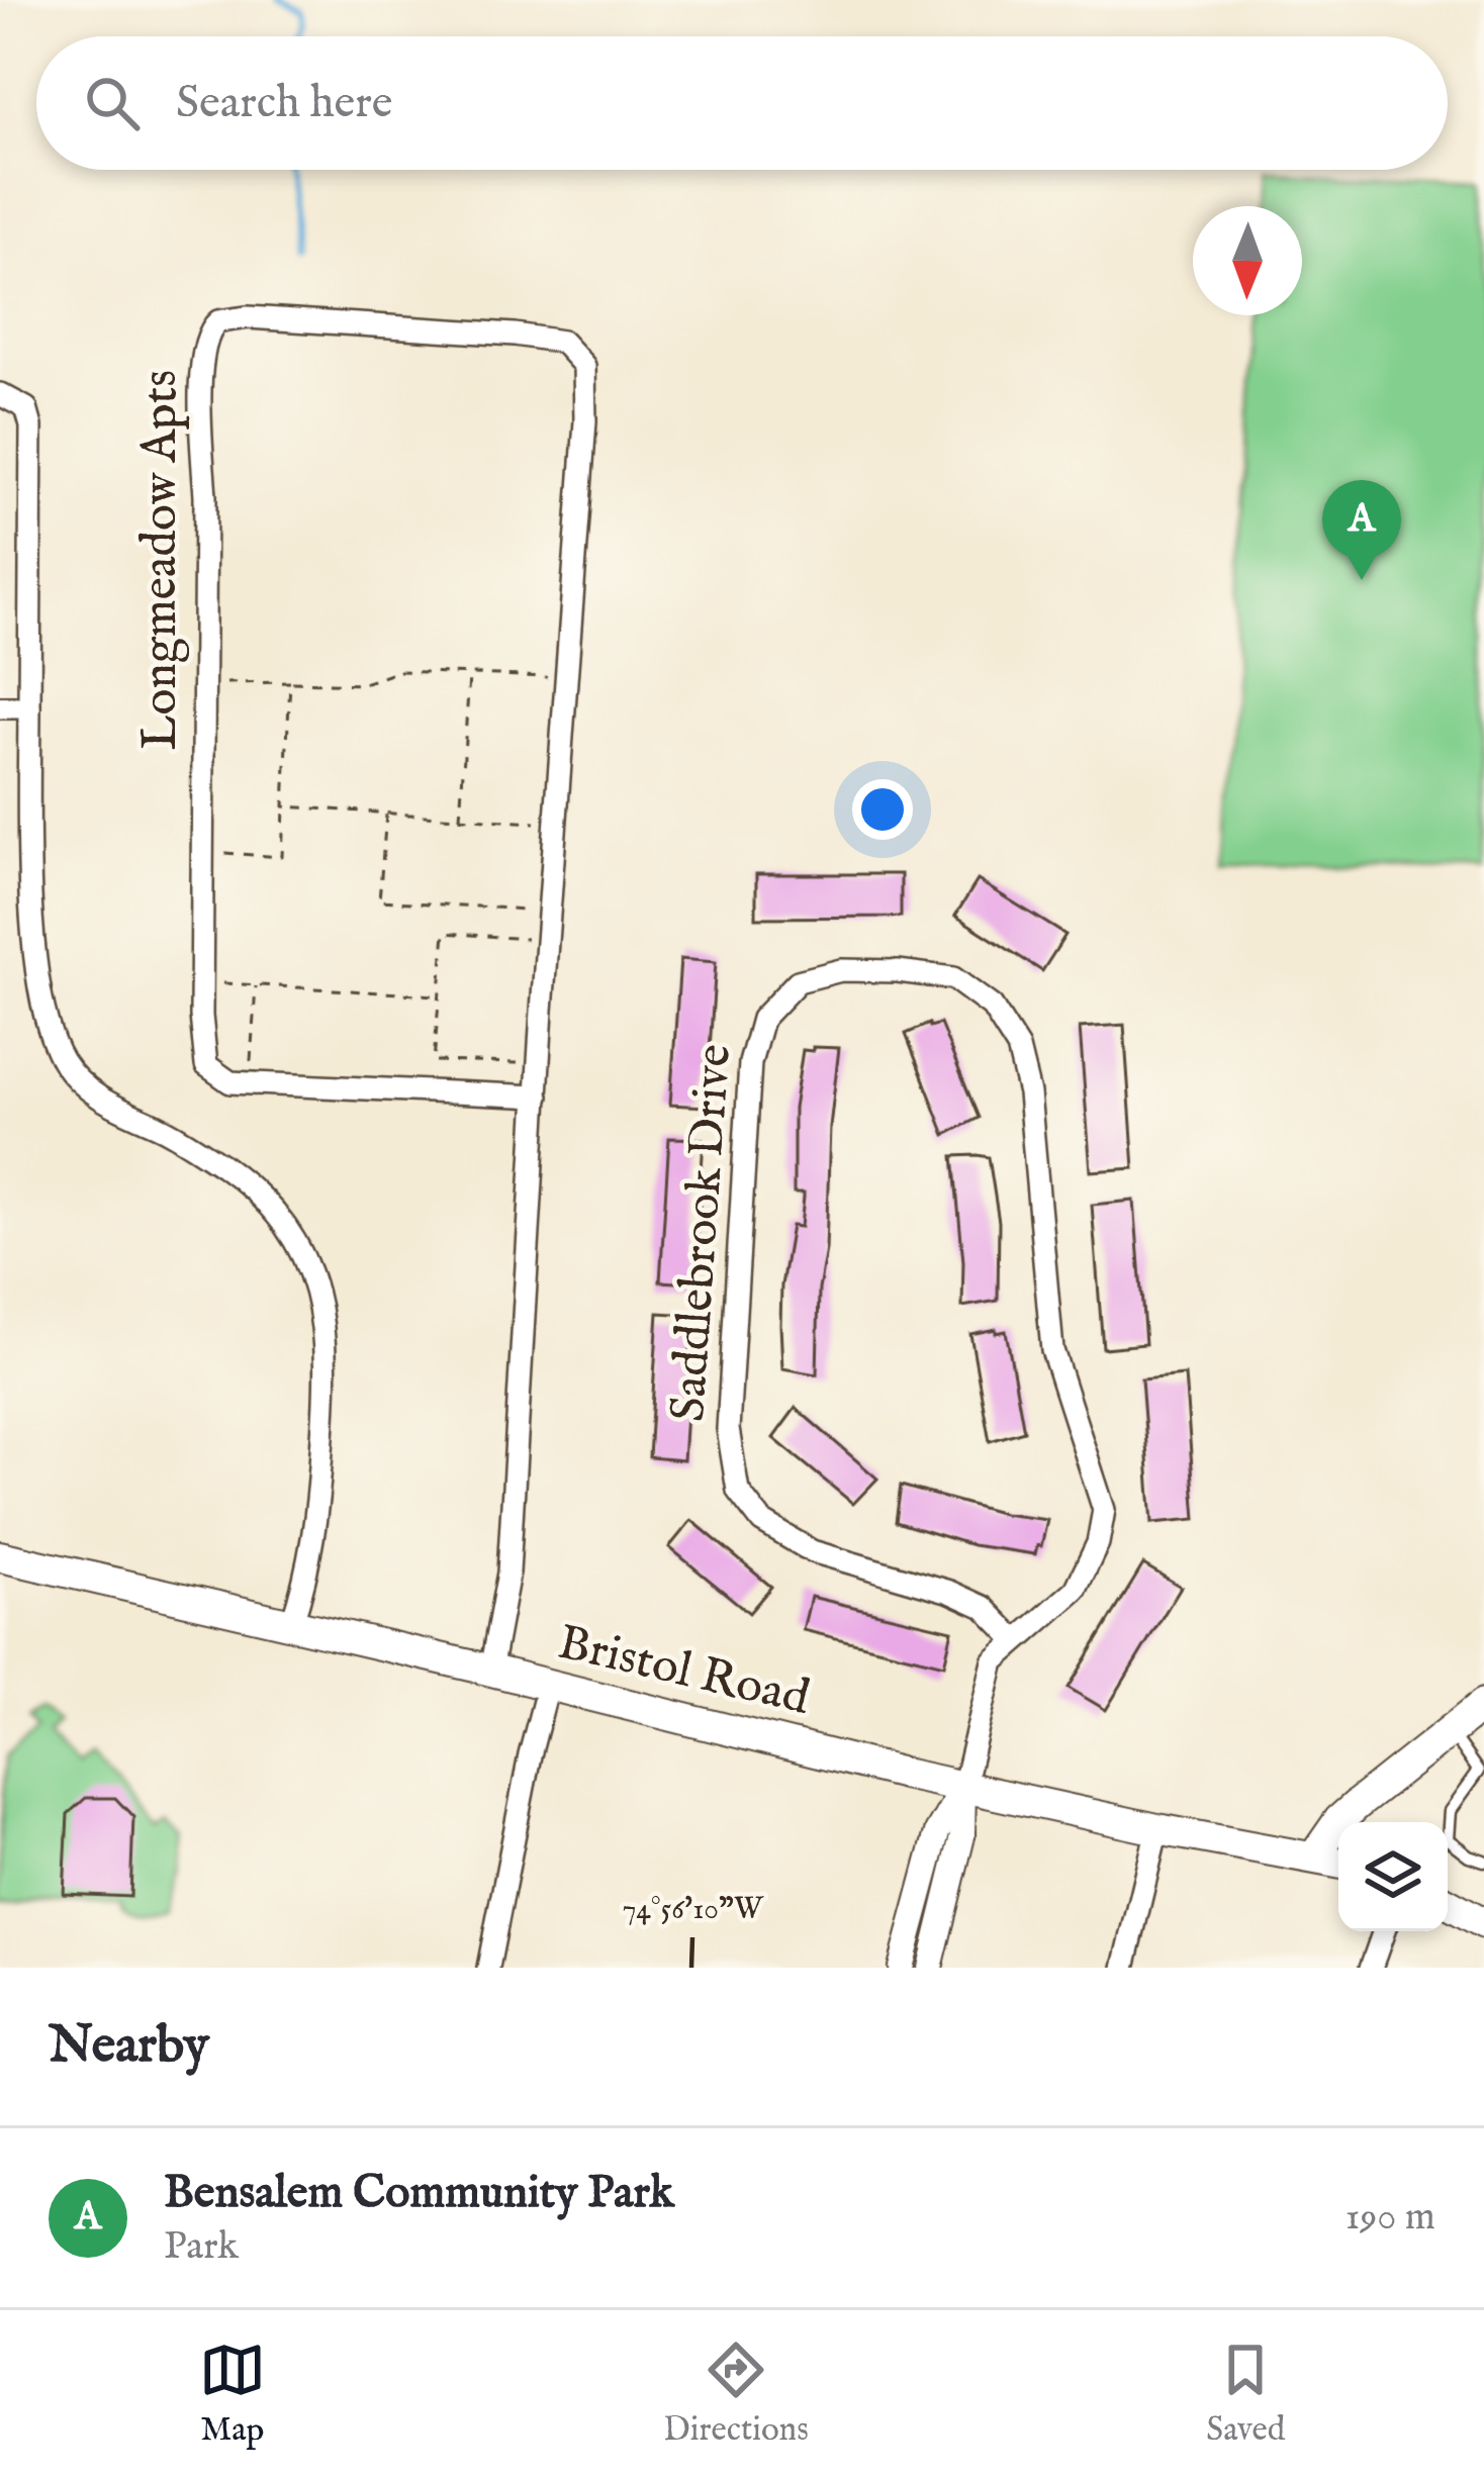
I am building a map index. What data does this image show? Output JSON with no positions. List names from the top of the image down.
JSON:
{
  "streets": {
    "main road": ["Bristol Road"],
    "street": ["Longmeadow Apts", "Saddlebrook Drive"]
  },
  "crossings": [
    ["Longmeadow Apts", "Bristol Road"],
    ["Saddlebrook Drive", "Bristol Road"]
  ],
  "north": "bottom",
  "page": {
    "search": "Search here",
    "pins": "A",
    "heading": "Nearby",
    "list": [
      {
        "mark": "A",
        "name": "Bensalem Community Park",
        "note": "Park",
        "value": "190 m"
      }
    ],
    "nav": ["Map", "Directions", "Saved"]
  },
  "coordinates": ["74°56'10\"W"]
}
